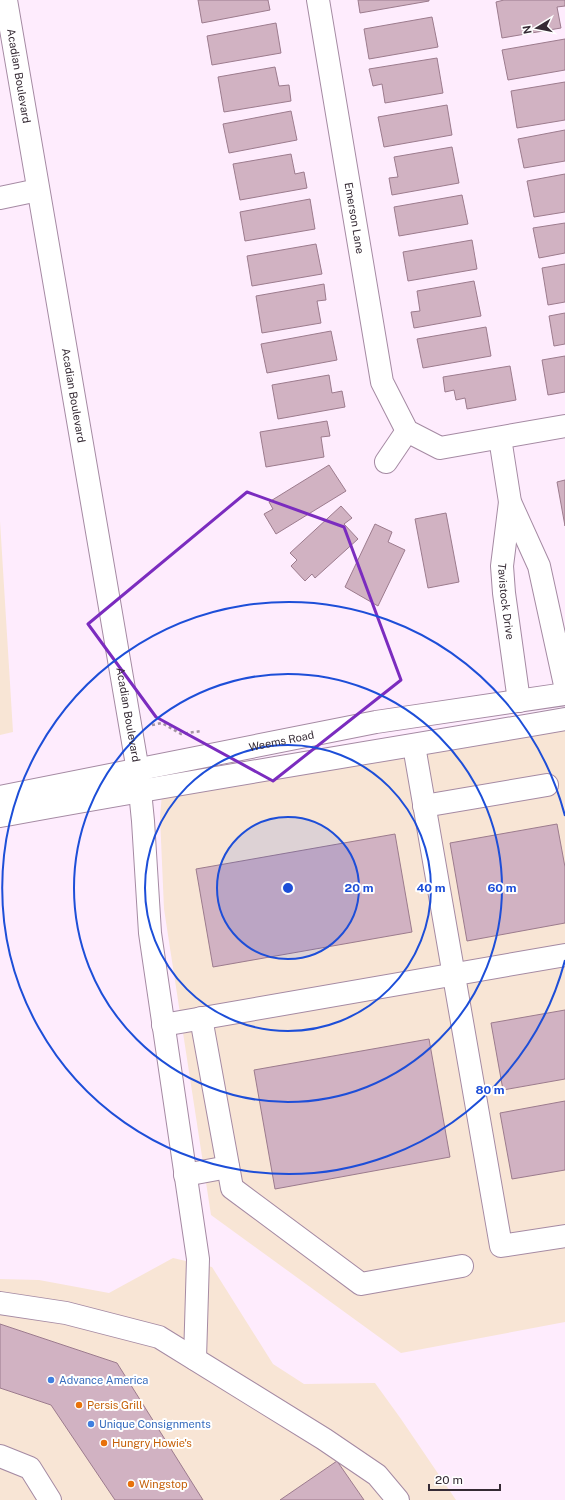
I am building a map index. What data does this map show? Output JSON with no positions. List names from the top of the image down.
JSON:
{
  "streets": {
    "street": [
      "Acadian Boulevard",
      "Emerson Lane",
      "Tavistock Drive",
      "Weems Road"
    ]
  },
  "crossings": [
    ["Acadian Boulevard", "Weems Road"],
    ["Tavistock Drive", "Weems Road"]
  ],
  "places": [
    "Advance America",
    "Persis Grill",
    "Unique Consignments",
    "Hungry Howie's",
    "Wingstop"
  ],
  "scale_bar": "20 m",
  "north": "left",
  "rings": [
    "20 m",
    "40 m",
    "60 m",
    "80 m"
  ]
}
